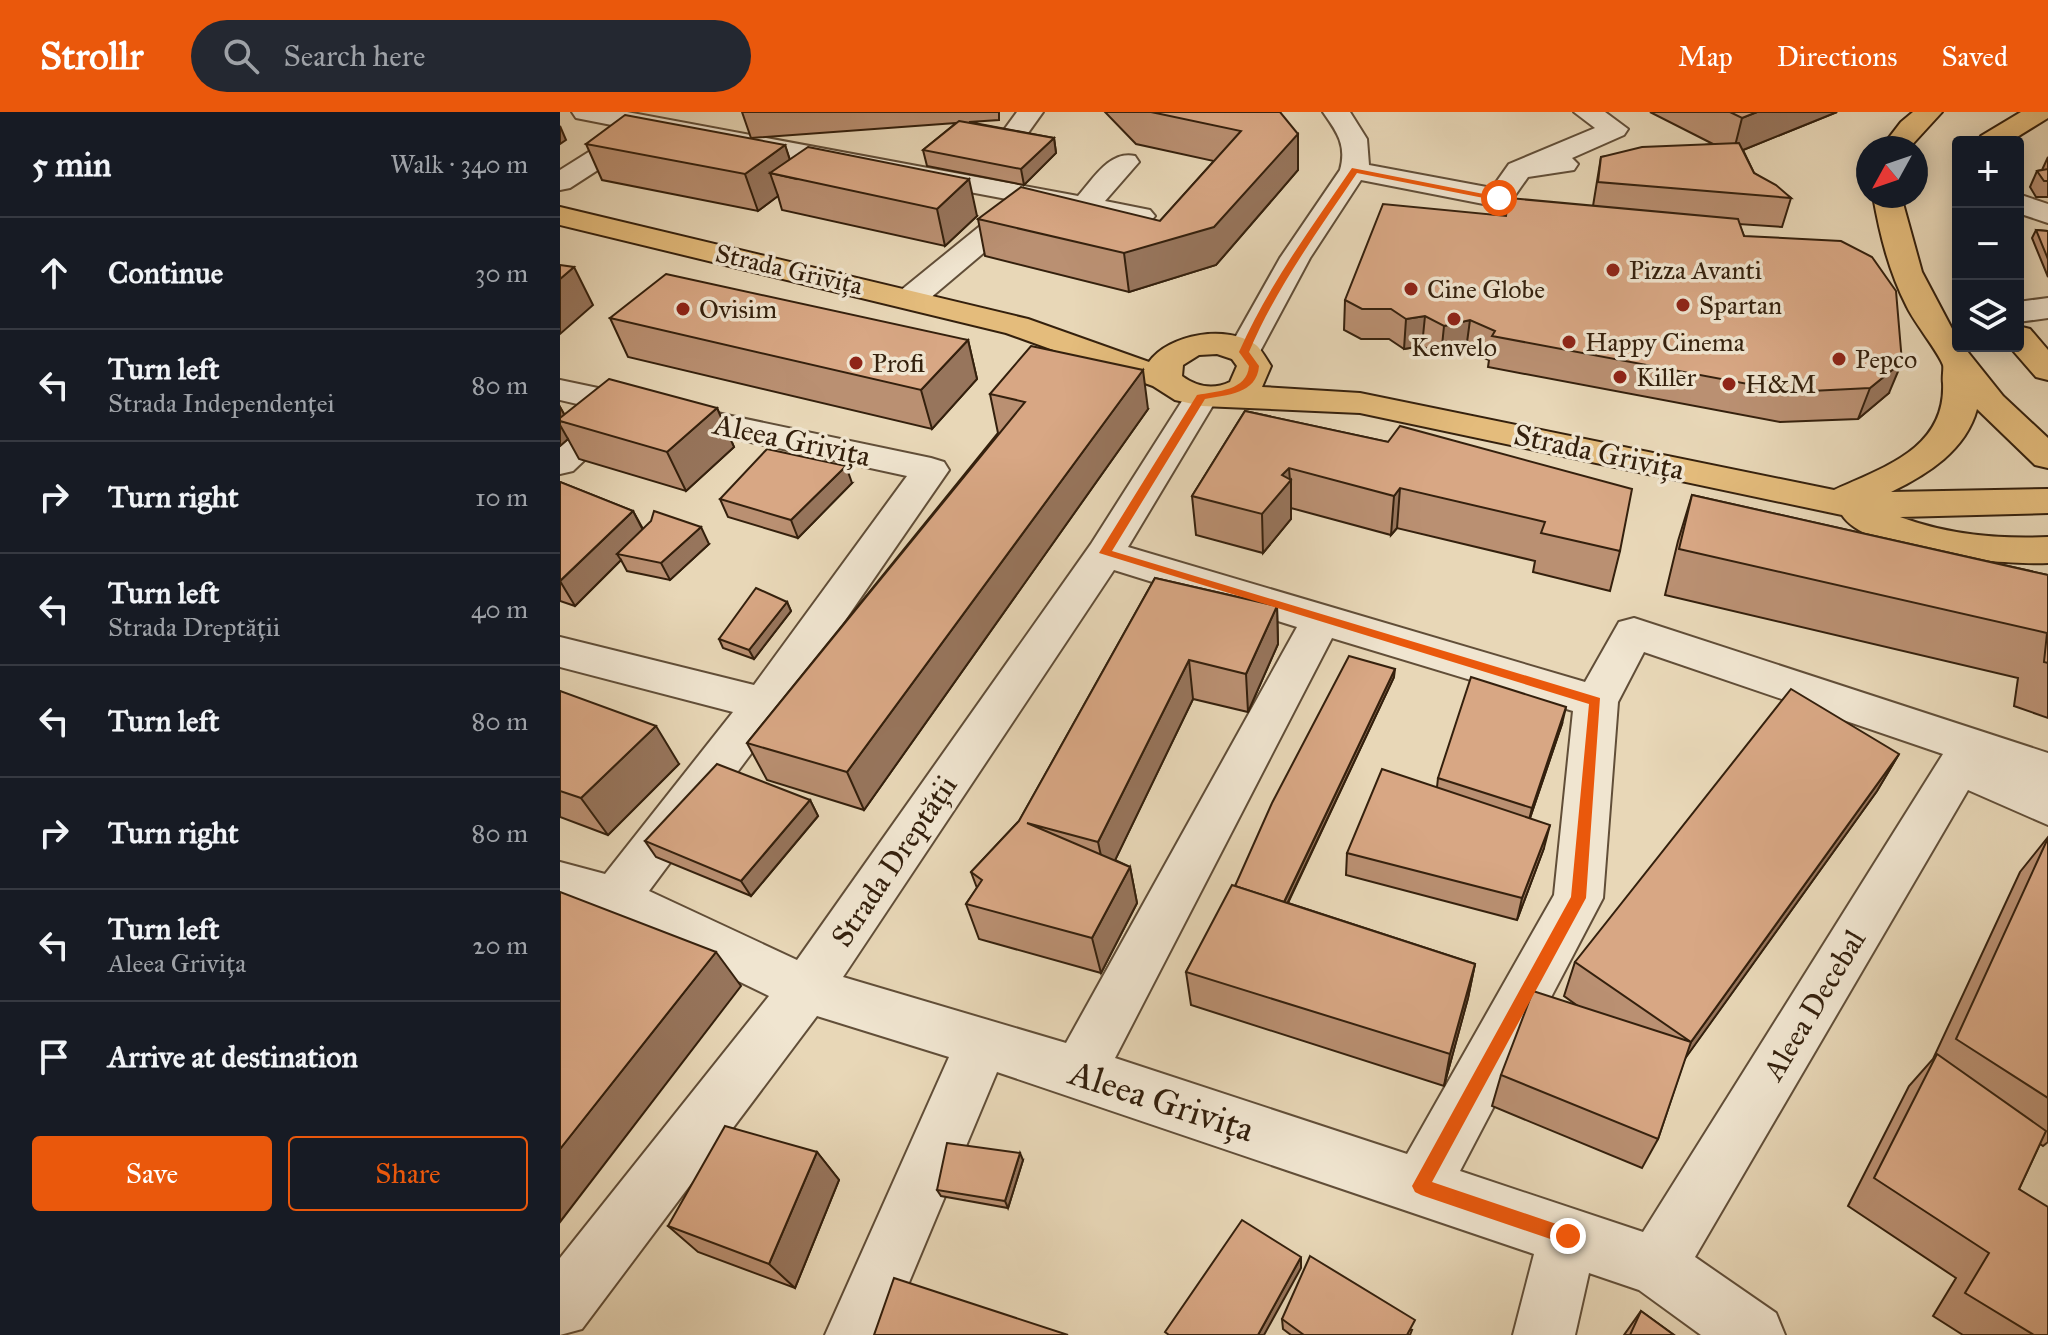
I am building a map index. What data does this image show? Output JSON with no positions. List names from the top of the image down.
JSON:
{
  "streets": {
    "main road": ["Strada Grivița"],
    "street": ["Aleea Grivița", "Strada Dreptății", "Aleea Decebal"]
  },
  "crossings": [
    ["Strada Grivița", "Strada Dreptății"],
    ["Aleea Grivița", "Strada Dreptății"],
    ["Aleea Grivița", "Aleea Decebal"]
  ],
  "places": [
    "Pizza Avanti",
    "Cine Globe",
    "Spartan",
    "Ovisim",
    "Kenvelo",
    "Happy Cinema",
    "Pepco",
    "Profi",
    "Killer",
    "H&M"
  ],
  "north": "bottom left",
  "page": {
    "header": "Strollr",
    "search": "Search here",
    "nav": ["Map", "Directions", "Saved"],
    "heading": ["5 min", "Walk · 340 m"],
    "map_buttons": ["+", "−"],
    "list": [
      ["Continue", "30 m"],
      ["Turn left", "Strada Independenței", "80 m"],
      ["Turn right", "10 m"],
      ["Turn left", "Strada Dreptății", "40 m"],
      ["Turn left", "80 m"],
      ["Turn right", "80 m"],
      ["Turn left", "Aleea Grivița", "20 m"],
      "Arrive at destination"
    ],
    "buttons": ["Save", "Share"]
  }
}
